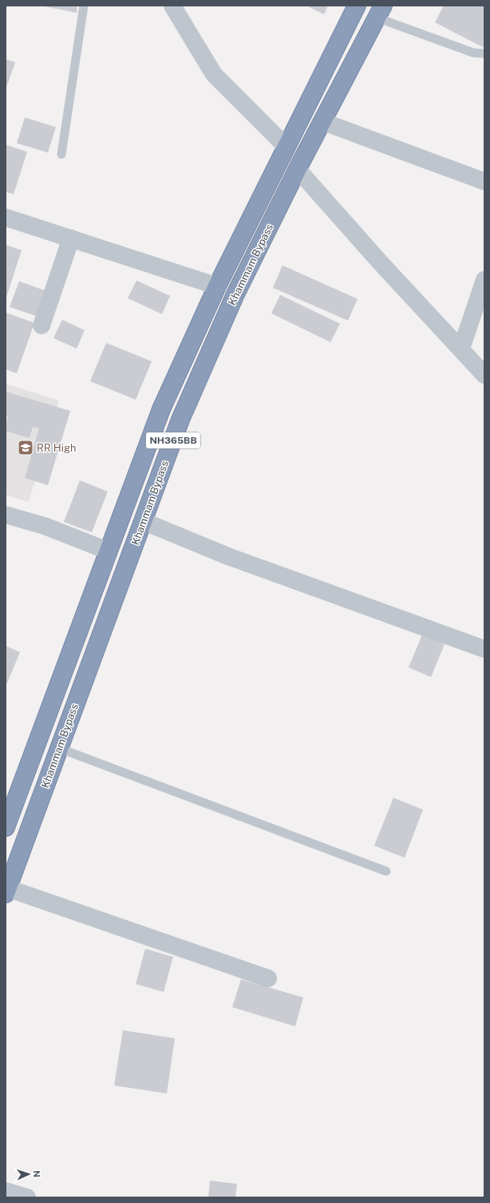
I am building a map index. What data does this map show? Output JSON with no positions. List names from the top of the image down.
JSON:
{
  "streets": {
    "highway": ["Khammam Bypass", "NH365BB"]
  },
  "places": {
    "school or university": ["RR High"]
  },
  "north": "right"
}
